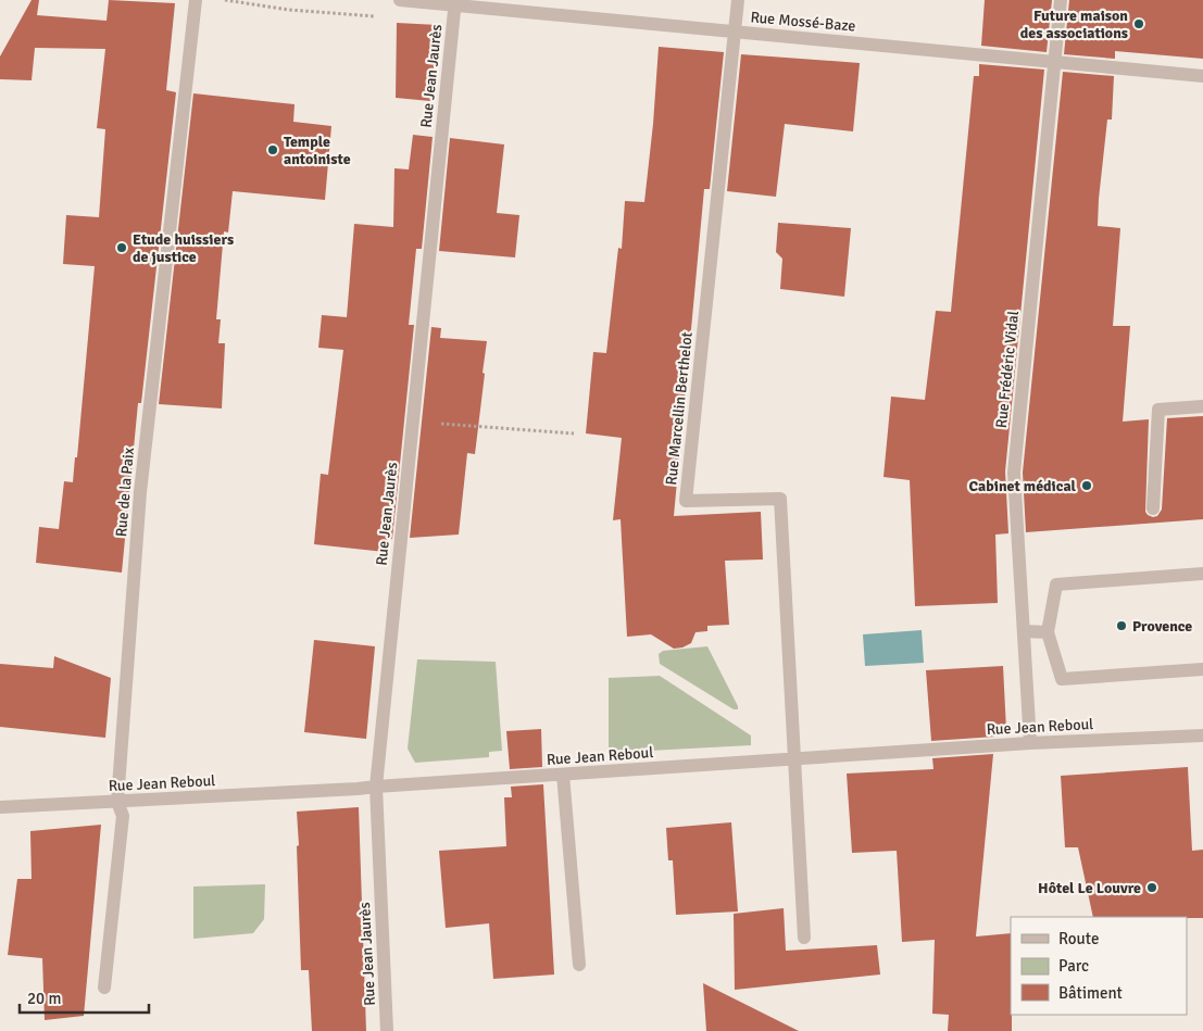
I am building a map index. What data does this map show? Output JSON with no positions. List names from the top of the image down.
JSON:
{
  "streets": {
    "street": [
      "Rue Mossé-Baze",
      "Rue Jean Jaurès",
      "Rue Frédéric Vidal",
      "Rue Marcellin Berthelot",
      "Rue de la Paix",
      "Rue Jean Reboul"
    ]
  },
  "crossings": [
    ["Rue Mossé-Baze", "Rue Jean Jaurès"],
    ["Rue Mossé-Baze", "Rue Frédéric Vidal"],
    ["Rue Mossé-Baze", "Rue Marcellin Berthelot"],
    ["Rue Jean Jaurès", "Rue Jean Reboul"],
    ["Rue Frédéric Vidal", "Rue Jean Reboul"],
    ["Rue Marcellin Berthelot", "Rue Jean Reboul"],
    ["Rue de la Paix", "Rue Jean Reboul"]
  ],
  "places": [
    "Future maison des associations",
    "Temple antoiniste",
    "Etude huissiers de justice",
    "Cabinet médical",
    "Provence",
    "Hôtel Le Louvre"
  ],
  "legend": ["Route", "Parc", "Bâtiment"],
  "scale_bar": "20 m"
}
